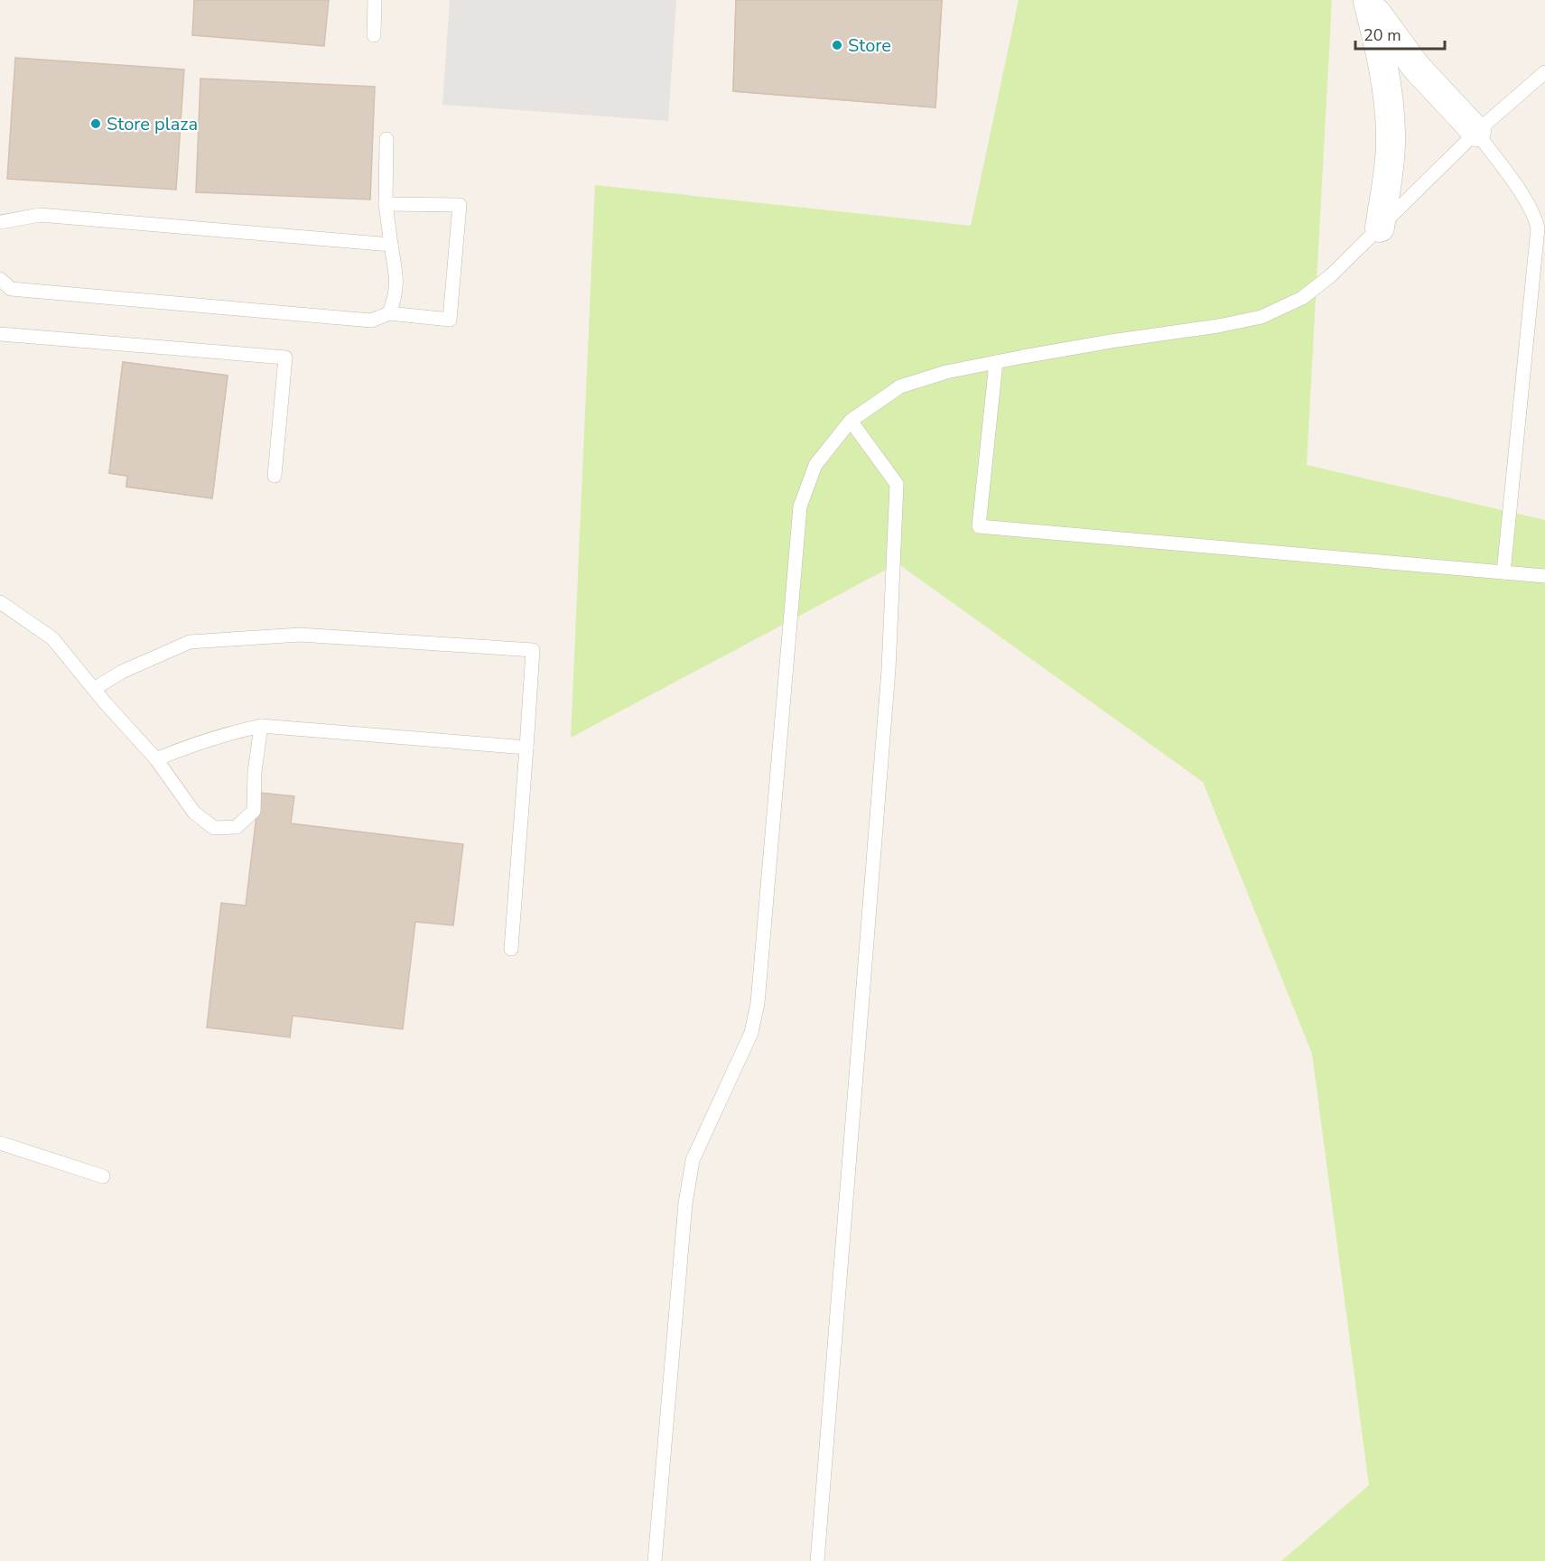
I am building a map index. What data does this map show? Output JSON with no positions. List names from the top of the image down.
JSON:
{
  "places": ["Store", "Store plaza"],
  "scale_bar": "20 m"
}
